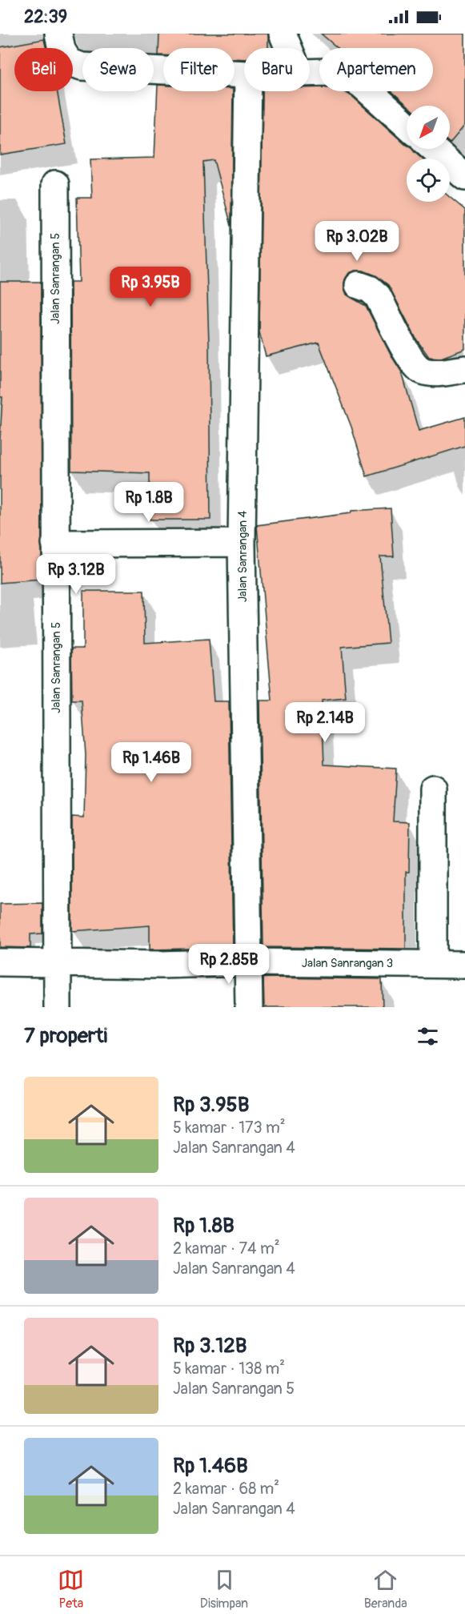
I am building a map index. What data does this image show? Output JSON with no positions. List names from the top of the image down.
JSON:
{
  "streets": {
    "street": ["Jalan Sanrangan 5", "Jalan Sanrangan 4", "Jalan Sanrangan 3"]
  },
  "crossings": [
    ["Jalan Sanrangan 5", "Jalan Sanrangan 3"],
    ["Jalan Sanrangan 4", "Jalan Sanrangan 3"]
  ],
  "north": "bottom left",
  "page": {
    "status": "22:39",
    "chip": [
      "Beli",
      "Sewa",
      "Filter",
      "Baru",
      "Apartemen"
    ],
    "price": [
      "Rp 3.02B",
      "Rp 3.95B",
      "Rp 1.8B",
      "Rp 3.12B",
      "Rp 2.14B",
      "Rp 1.46B",
      "Rp 2.85B"
    ],
    "heading": "7 properti",
    "list": [
      {
        "name": "Rp 3.95B",
        "note": "5 kamar · 173 m² · Jalan Sanrangan 4"
      },
      {
        "name": "Rp 1.8B",
        "note": "2 kamar · 74 m² · Jalan Sanrangan 4"
      },
      {
        "name": "Rp 3.12B",
        "note": "5 kamar · 138 m² · Jalan Sanrangan 5"
      },
      {
        "name": "Rp 1.46B",
        "note": "2 kamar · 68 m² · Jalan Sanrangan 4"
      }
    ],
    "tabs": ["Peta", "Disimpan", "Beranda"]
  }
}
